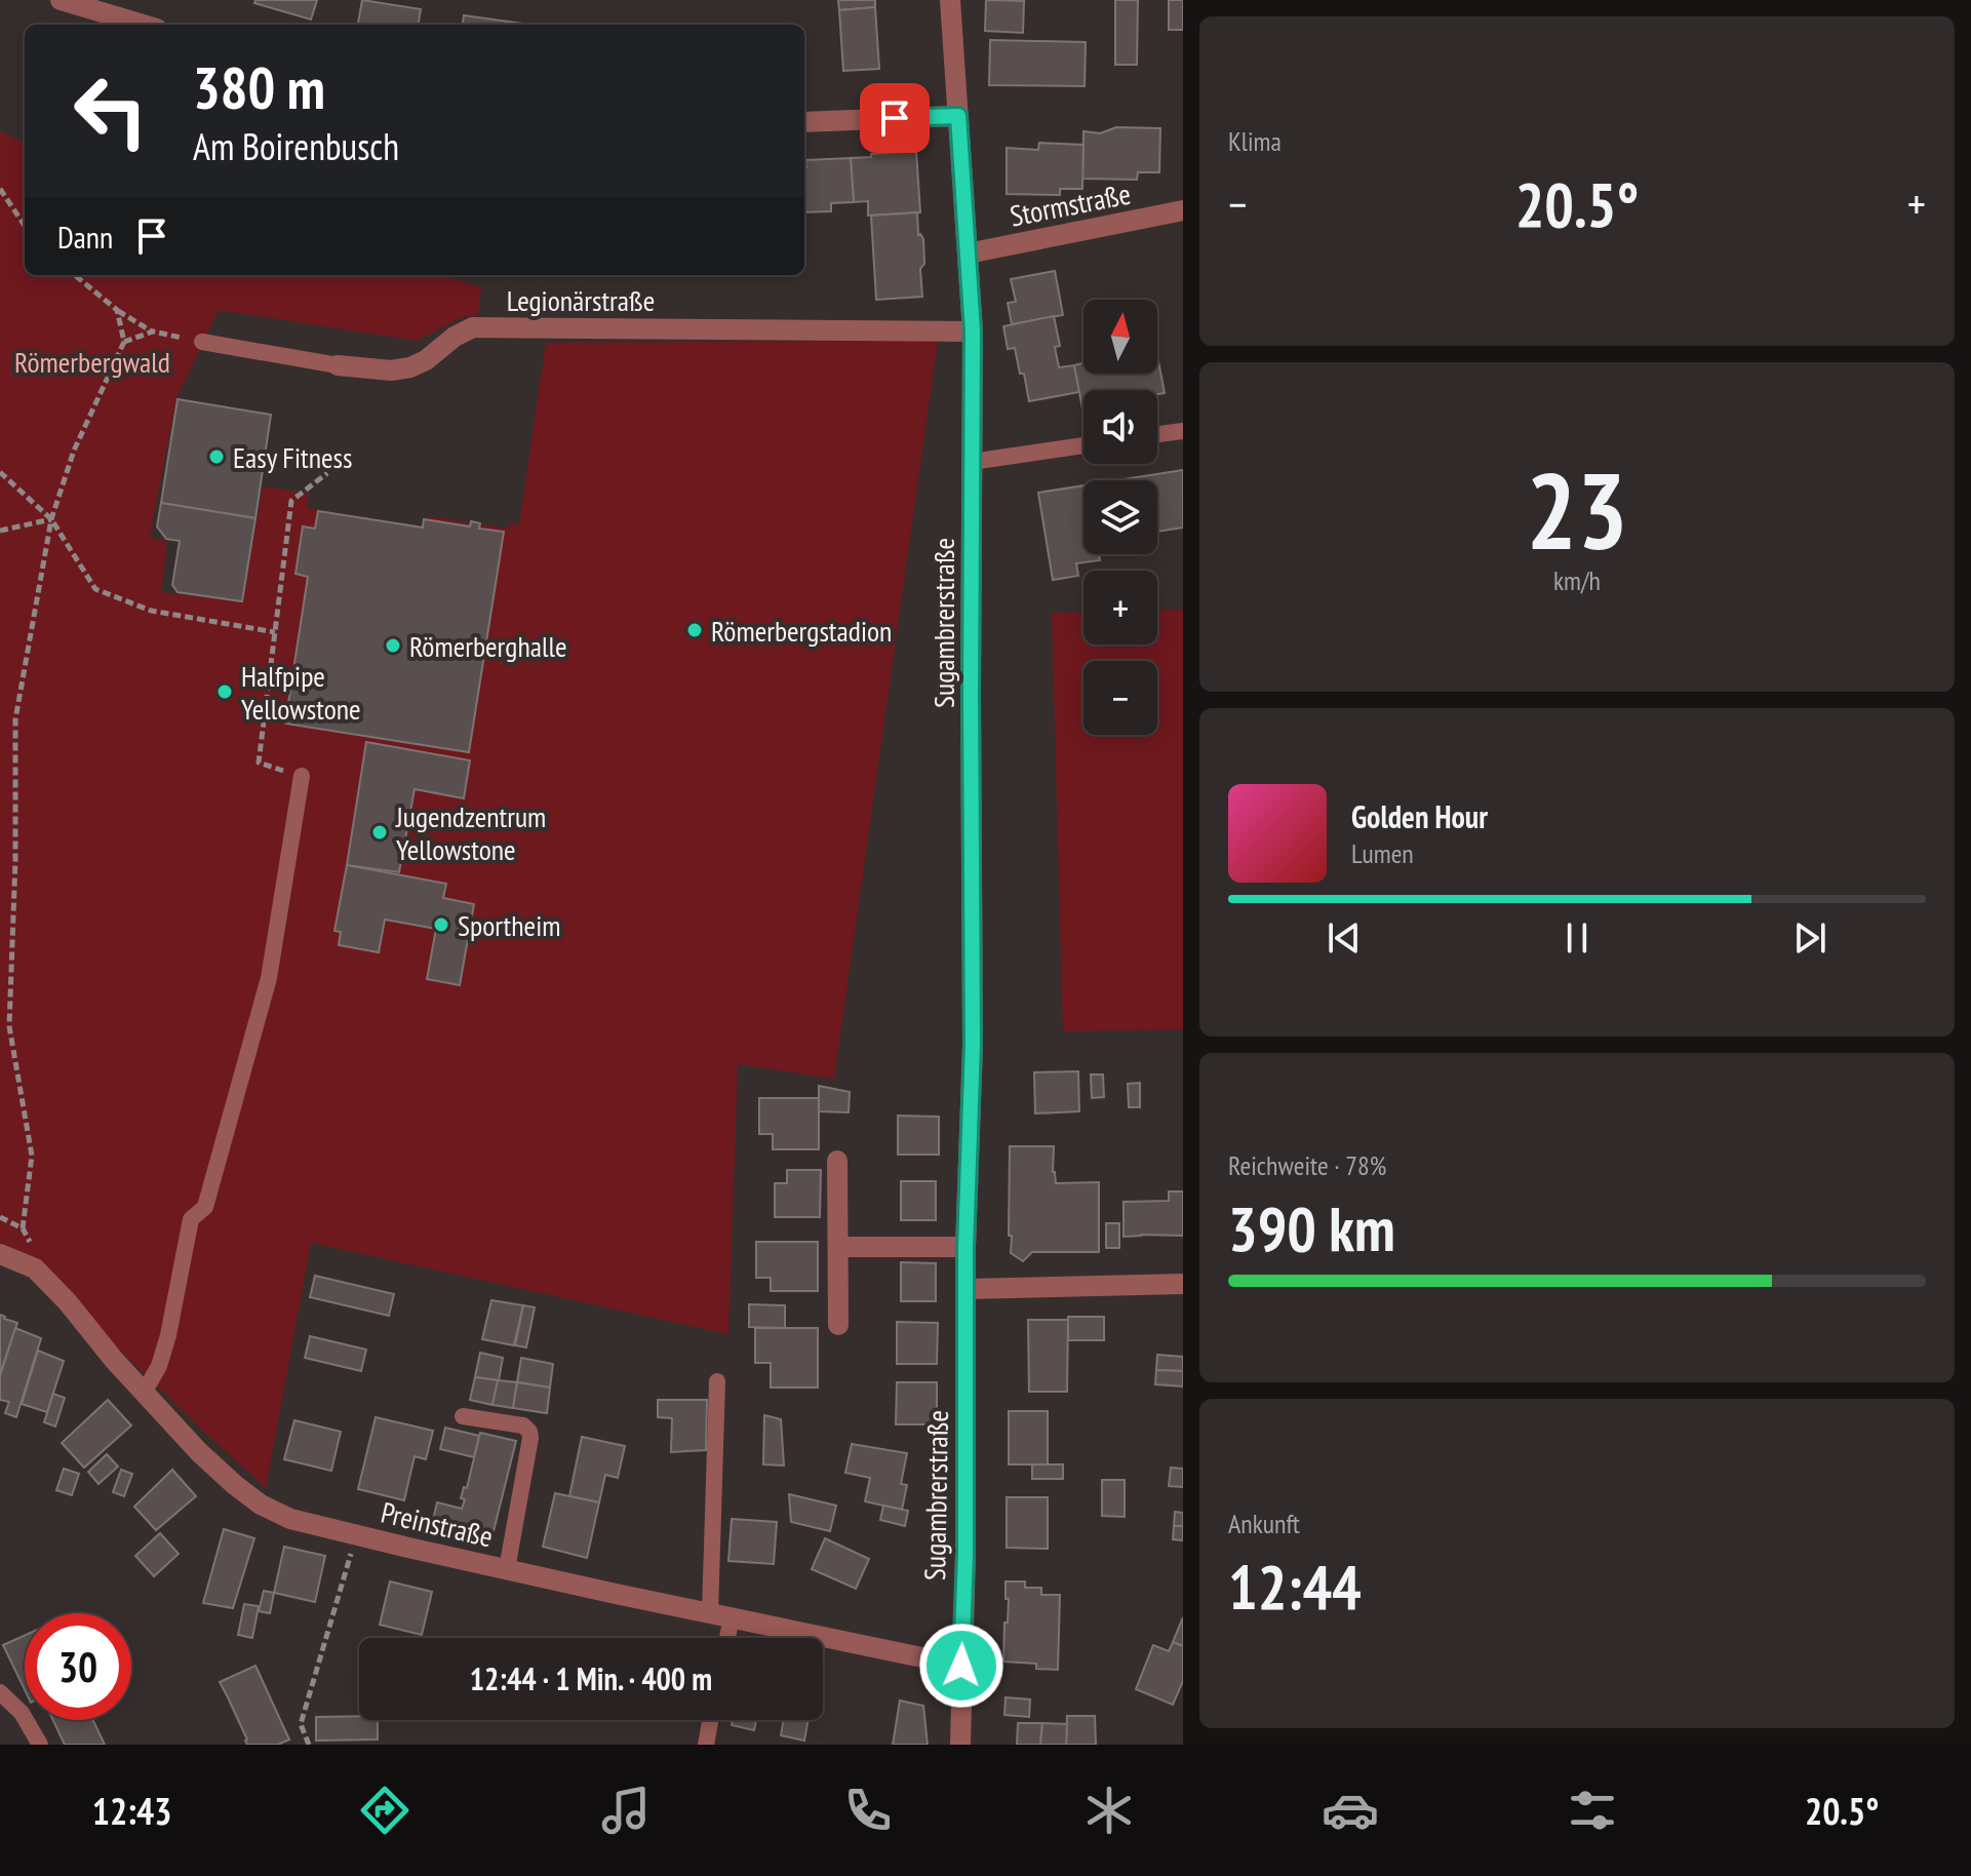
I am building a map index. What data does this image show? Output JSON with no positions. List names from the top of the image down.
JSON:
{
  "streets": {
    "street": [
      "Stormstraße",
      "Legionärstraße",
      "Sugambrerstraße",
      "Preinstraße"
    ]
  },
  "crossings": [
    ["Stormstraße", "Sugambrerstraße"],
    ["Legionärstraße", "Sugambrerstraße"],
    ["Sugambrerstraße", "Preinstraße"]
  ],
  "parks": ["Römerbergwald"],
  "places": [
    "Easy Fitness",
    "Römerbergstadion",
    "Römerberghalle",
    "Halfpipe Yellowstone",
    "Jugendzentrum Yellowstone",
    "Sportheim"
  ],
  "north": "top",
  "page": {
    "tile": [
      "Klima",
      ["23", "km/h"],
      ["Reichweite · 78%", "390 km"],
      ["Ankunft", "12:44"]
    ],
    "turn": ["380 m", "Am Boirenbusch"],
    "heat": ["−", "20.5°", "+"],
    "then": "Dann",
    "map_buttons": ["+", "−"],
    "song": ["Golden Hour", "Lumen"],
    "limit": "30",
    "trip": "12:44 · 1 Min. · 400 m",
    "tabs": ["12:43", "20.5°"]
  }
}
